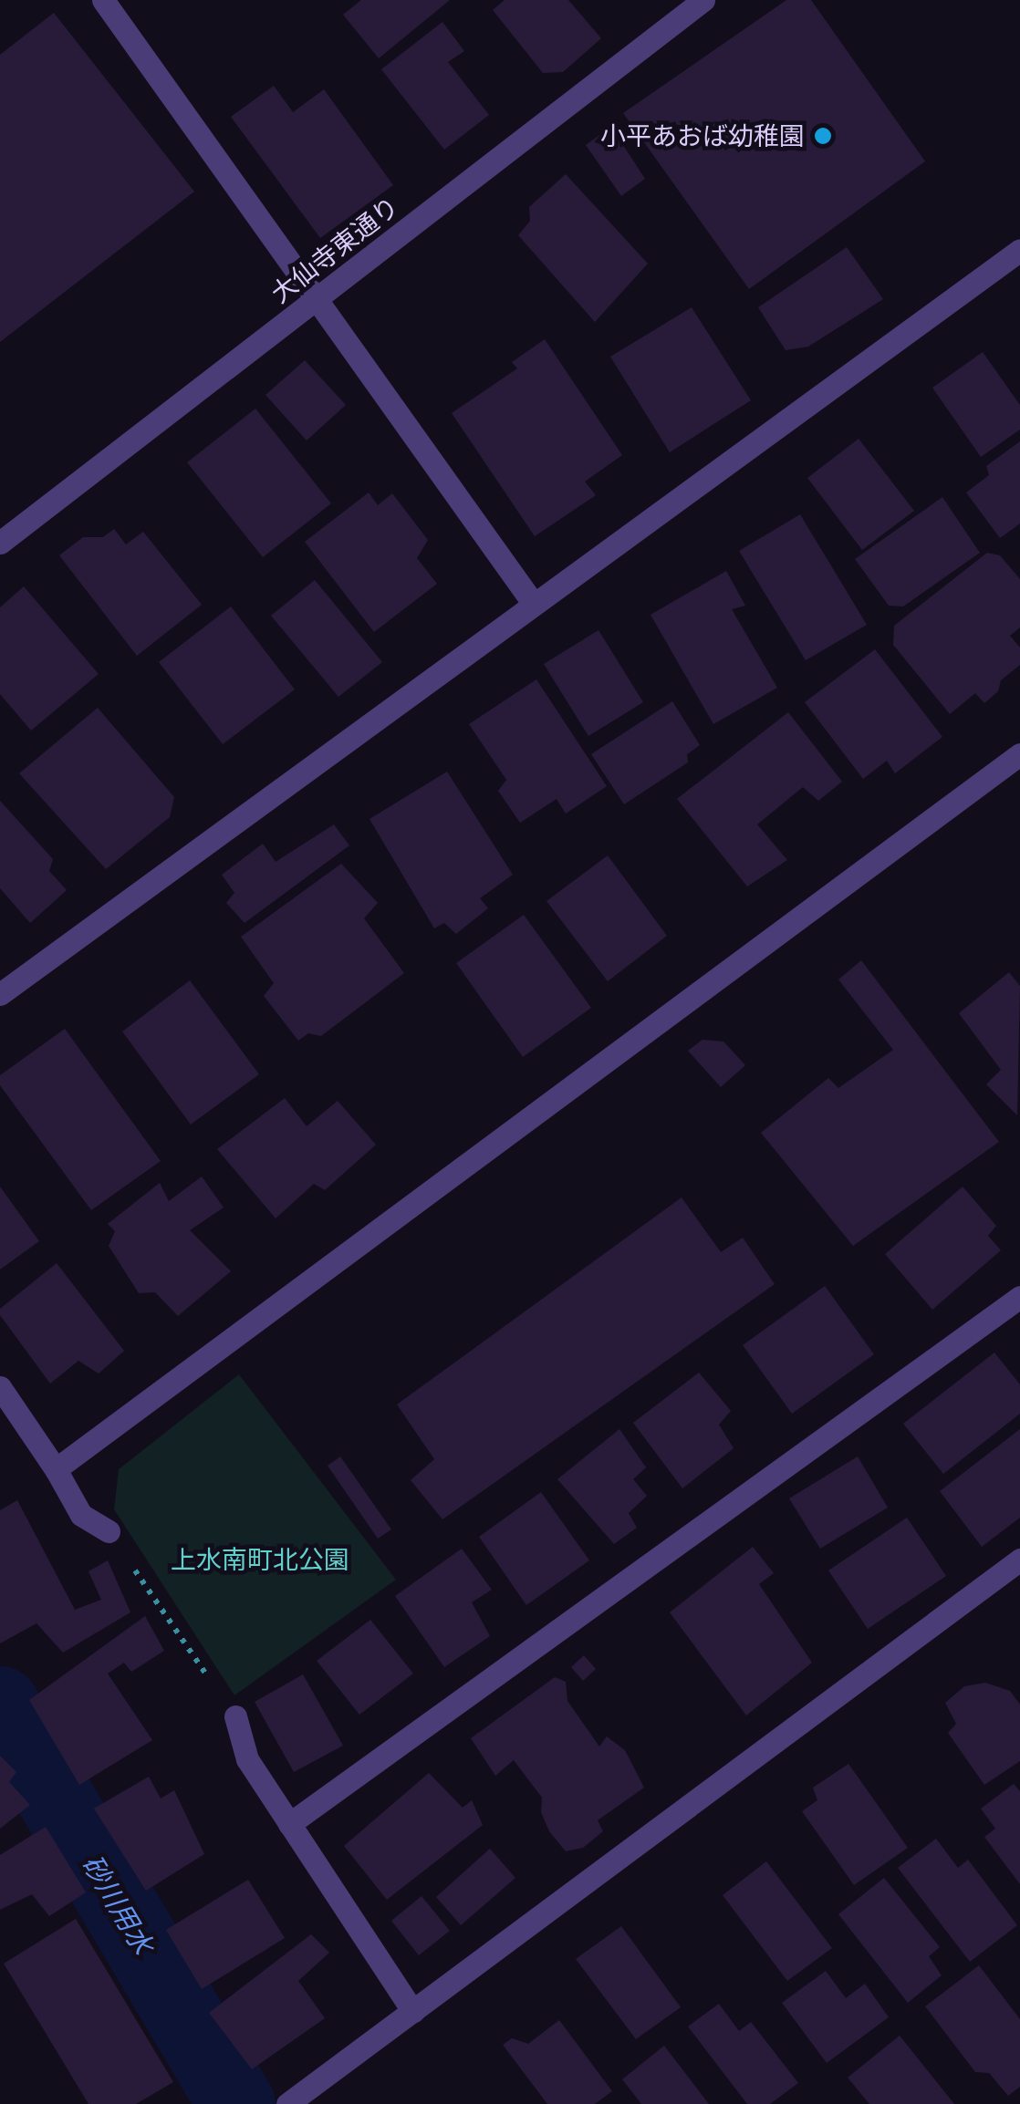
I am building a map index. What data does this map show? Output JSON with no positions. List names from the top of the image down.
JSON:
{
  "streets": {
    "street": ["大仙寺東通り"]
  },
  "water": ["砂川用水"],
  "parks": ["上水南町北公園"],
  "places": ["小平あおば幼稚園"]
}
